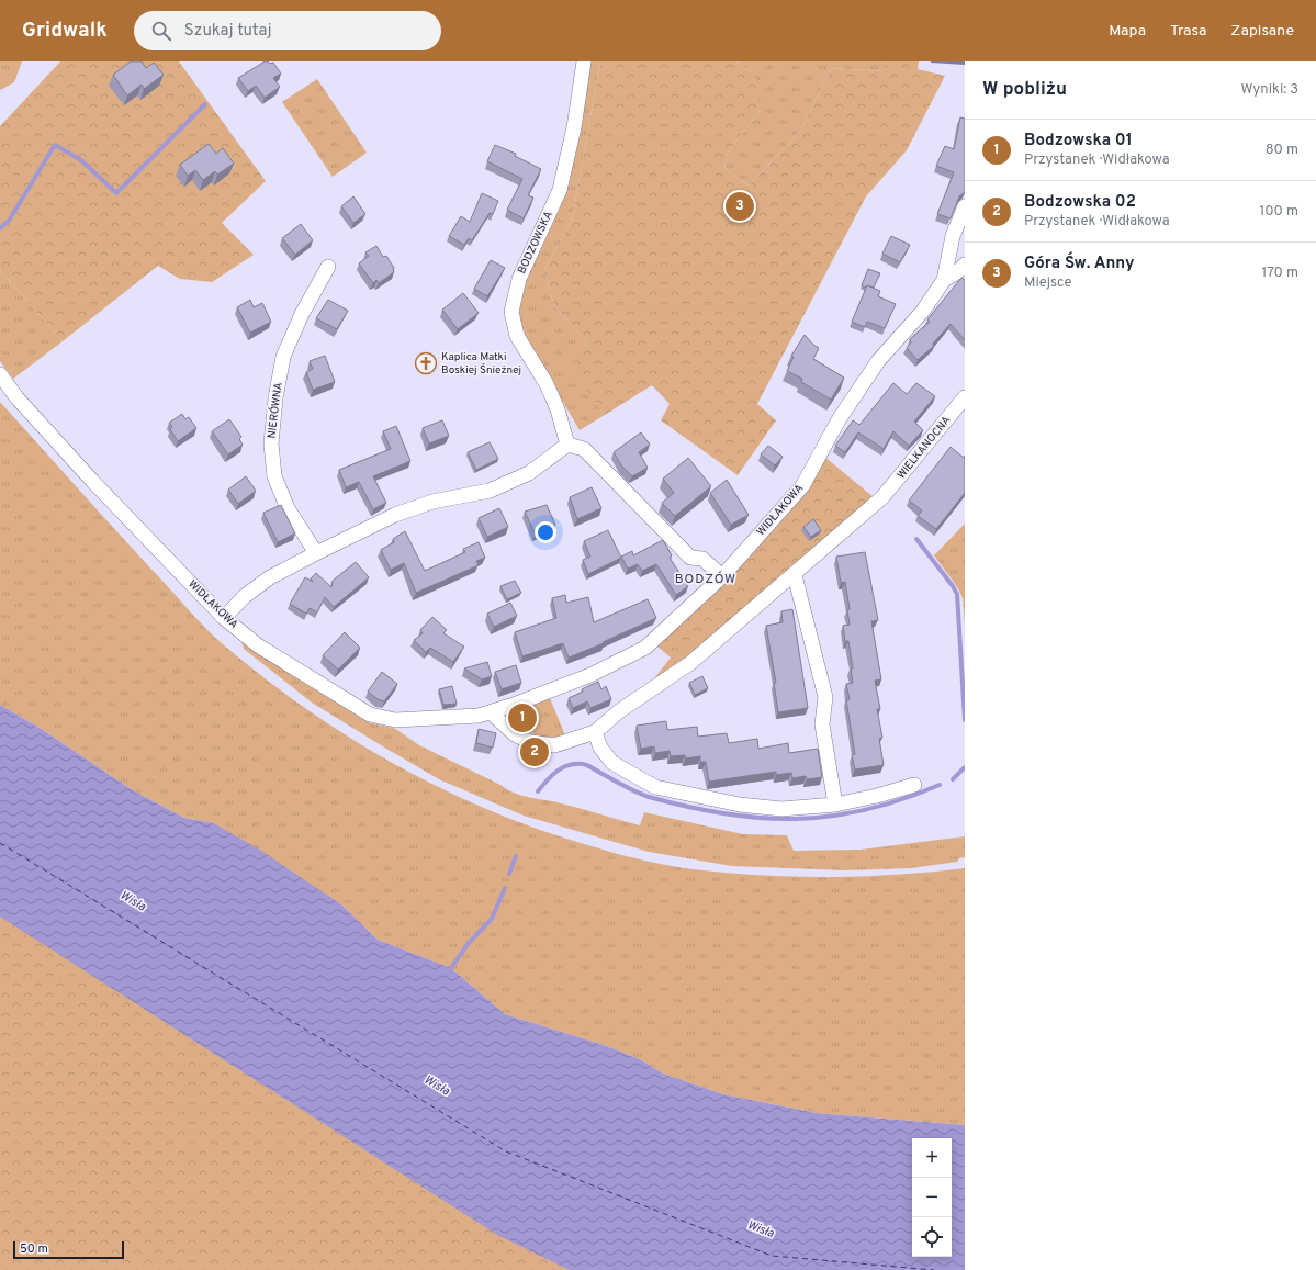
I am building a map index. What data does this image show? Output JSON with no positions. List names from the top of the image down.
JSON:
{
  "streets": {
    "street": [
      "BODZOWSKA",
      "NIERÓWNA",
      "WIELKANOCNA",
      "WIDŁAKOWA"
    ]
  },
  "districts": ["BODZÓW"],
  "water": ["Wisła"],
  "places": {
    "church": ["Kaplica Matki Boskiej Śnieżnej"]
  },
  "scale_bar": "50 m",
  "page": {
    "header": "Gridwalk",
    "search": "Szukaj tutaj",
    "nav": ["Mapa", "Trasa", "Zapisane"],
    "heading": ["W pobliżu", "Wyniki: 3"],
    "list": [
      {
        "mark": "1",
        "name": "Bodzowska 01",
        "note": "Przystanek · Widłakowa",
        "value": "80 m"
      },
      {
        "mark": "2",
        "name": "Bodzowska 02",
        "note": "Przystanek · Widłakowa",
        "value": "100 m"
      },
      {
        "mark": "3",
        "name": "Góra Św. Anny",
        "note": "Miejsce",
        "value": "170 m"
      }
    ],
    "pins": ["3", "1", "2"],
    "map_buttons": ["+", "−"],
    "scale": "50 m"
  }
}
